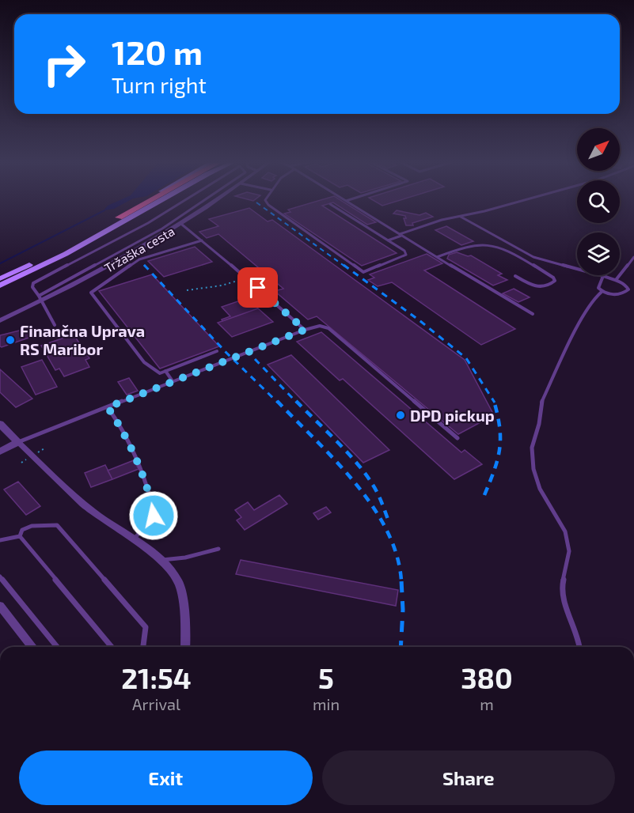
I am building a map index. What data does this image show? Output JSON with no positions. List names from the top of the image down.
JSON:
{
  "streets": {
    "street": ["Tržaška cesta"]
  },
  "places": ["Finančna Uprava RS Maribor", "DPD pickup"],
  "north": "top right",
  "page": {
    "turn": ["120 m", "Turn right"],
    "eta": [
      "21:54",
      "Arrival",
      "5",
      "min",
      "380",
      "m"
    ],
    "buttons": ["Exit", "Share"]
  }
}
